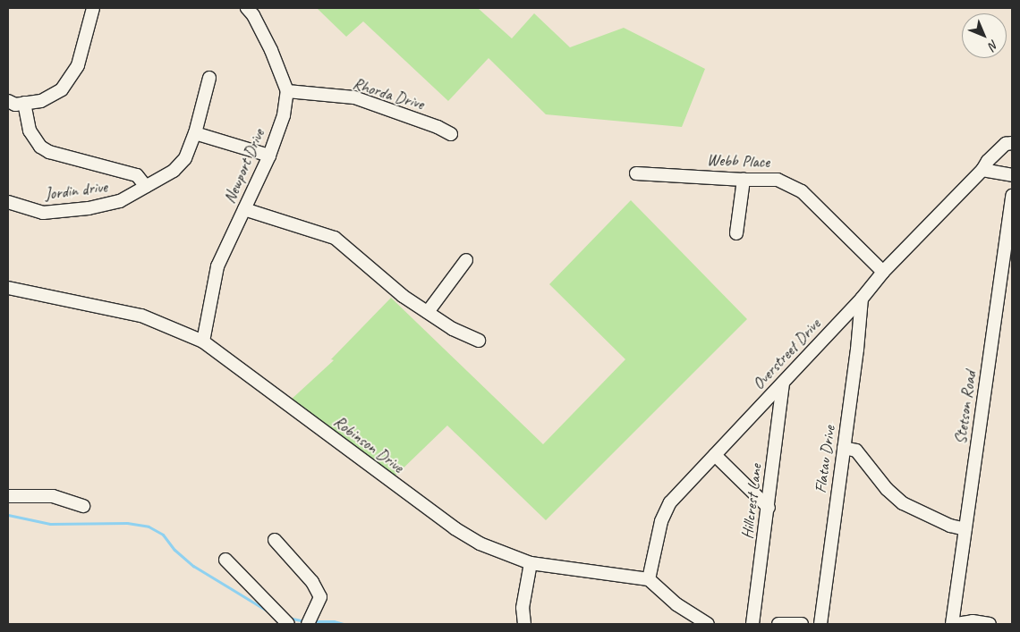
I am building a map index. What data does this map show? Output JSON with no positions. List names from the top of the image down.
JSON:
{
  "streets": {
    "street": [
      "Rhorda Drive",
      "Webb Place",
      "Newport Drive",
      "Jordin drive",
      "Overstreet Drive",
      "Stetson Road",
      "Robinson Drive",
      "Flatau Drive",
      "Hillcrest Lane"
    ]
  },
  "crossings": [
    ["Rhorda Drive", "Newport Drive"],
    ["Webb Place", "Overstreet Drive"],
    ["Newport Drive", "Robinson Drive"],
    ["Overstreet Drive", "Robinson Drive"],
    ["Overstreet Drive", "Flatau Drive"],
    ["Overstreet Drive", "Hillcrest Lane"]
  ],
  "north": "bottom right"
}
